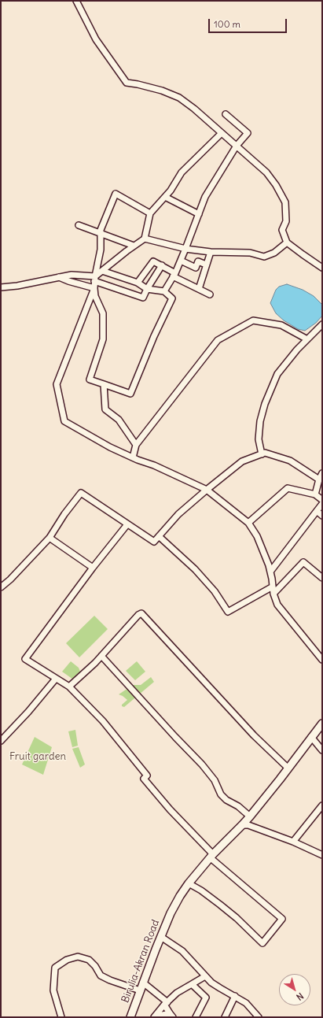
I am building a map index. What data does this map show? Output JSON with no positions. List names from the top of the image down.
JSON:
{
  "streets": {
    "street": ["Birulia-Akran Road"]
  },
  "parks": ["Fruit garden"],
  "scale_bar": "100 m",
  "north": "bottom right"
}
